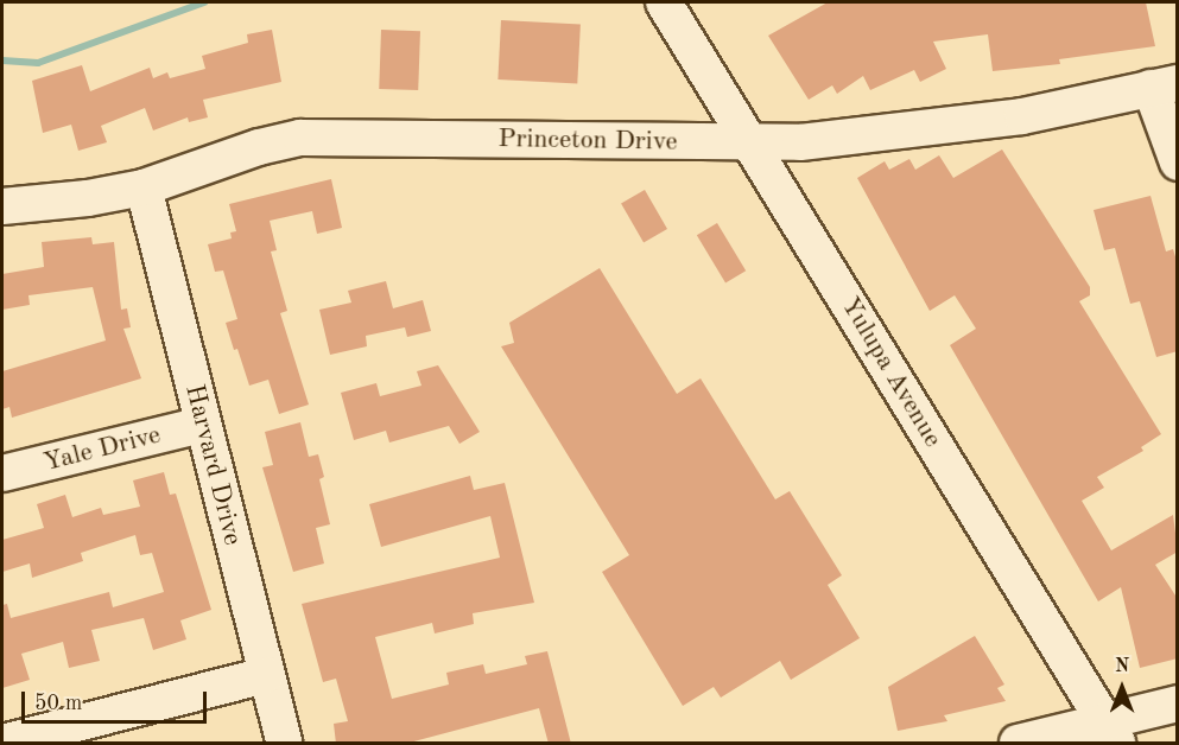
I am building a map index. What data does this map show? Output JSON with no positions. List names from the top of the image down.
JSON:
{
  "streets": {
    "street": [
      "Princeton Drive",
      "Yulupa Avenue",
      "Yale Drive",
      "Harvard Drive"
    ]
  },
  "crossings": [
    ["Princeton Drive", "Yulupa Avenue"],
    ["Princeton Drive", "Harvard Drive"],
    ["Yale Drive", "Harvard Drive"]
  ],
  "scale_bar": "50 m",
  "north": "top"
}
